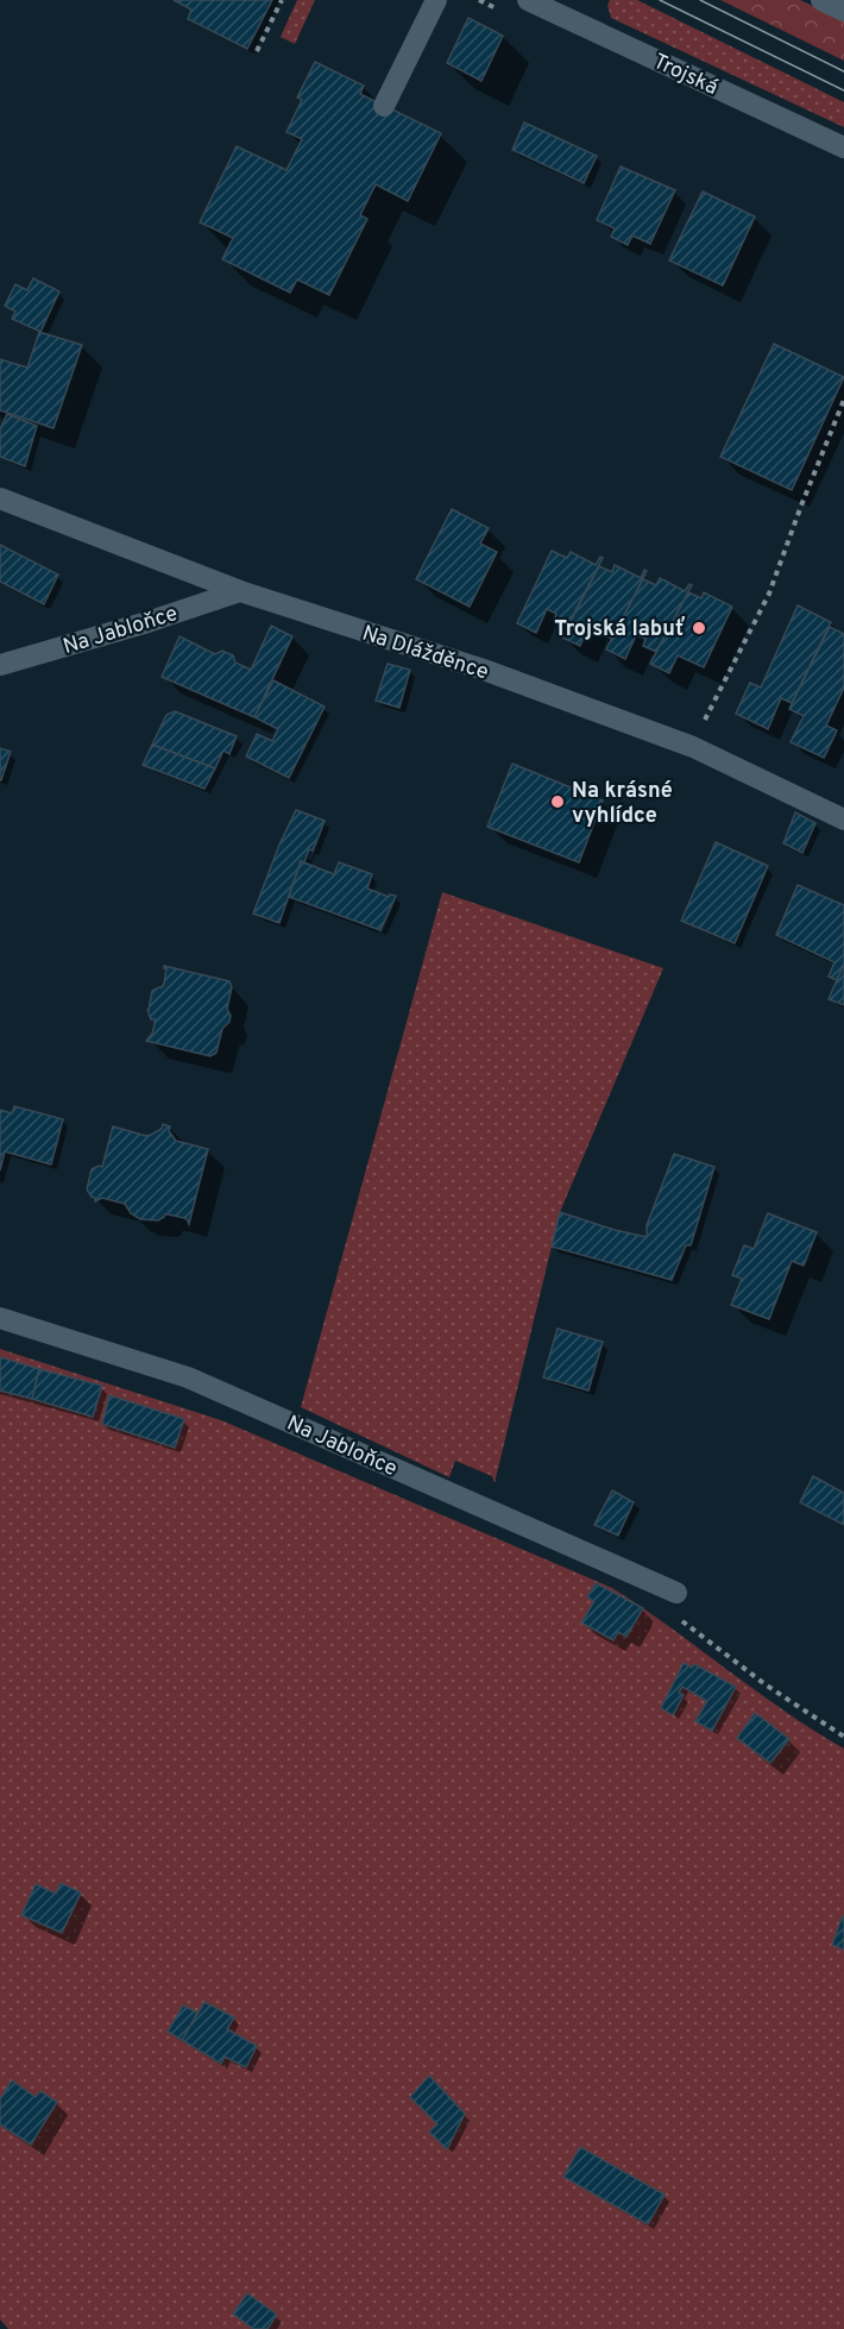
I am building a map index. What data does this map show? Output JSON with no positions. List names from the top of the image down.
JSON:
{
  "streets": {
    "street": ["Trojská", "Na Jabloňce", "Na Dlážděnce"]
  },
  "crossings": [
    ["Na Jabloňce", "Na Dlážděnce"]
  ],
  "places": ["Trojská labuť", "Na krásné vyhlídce"]
}
